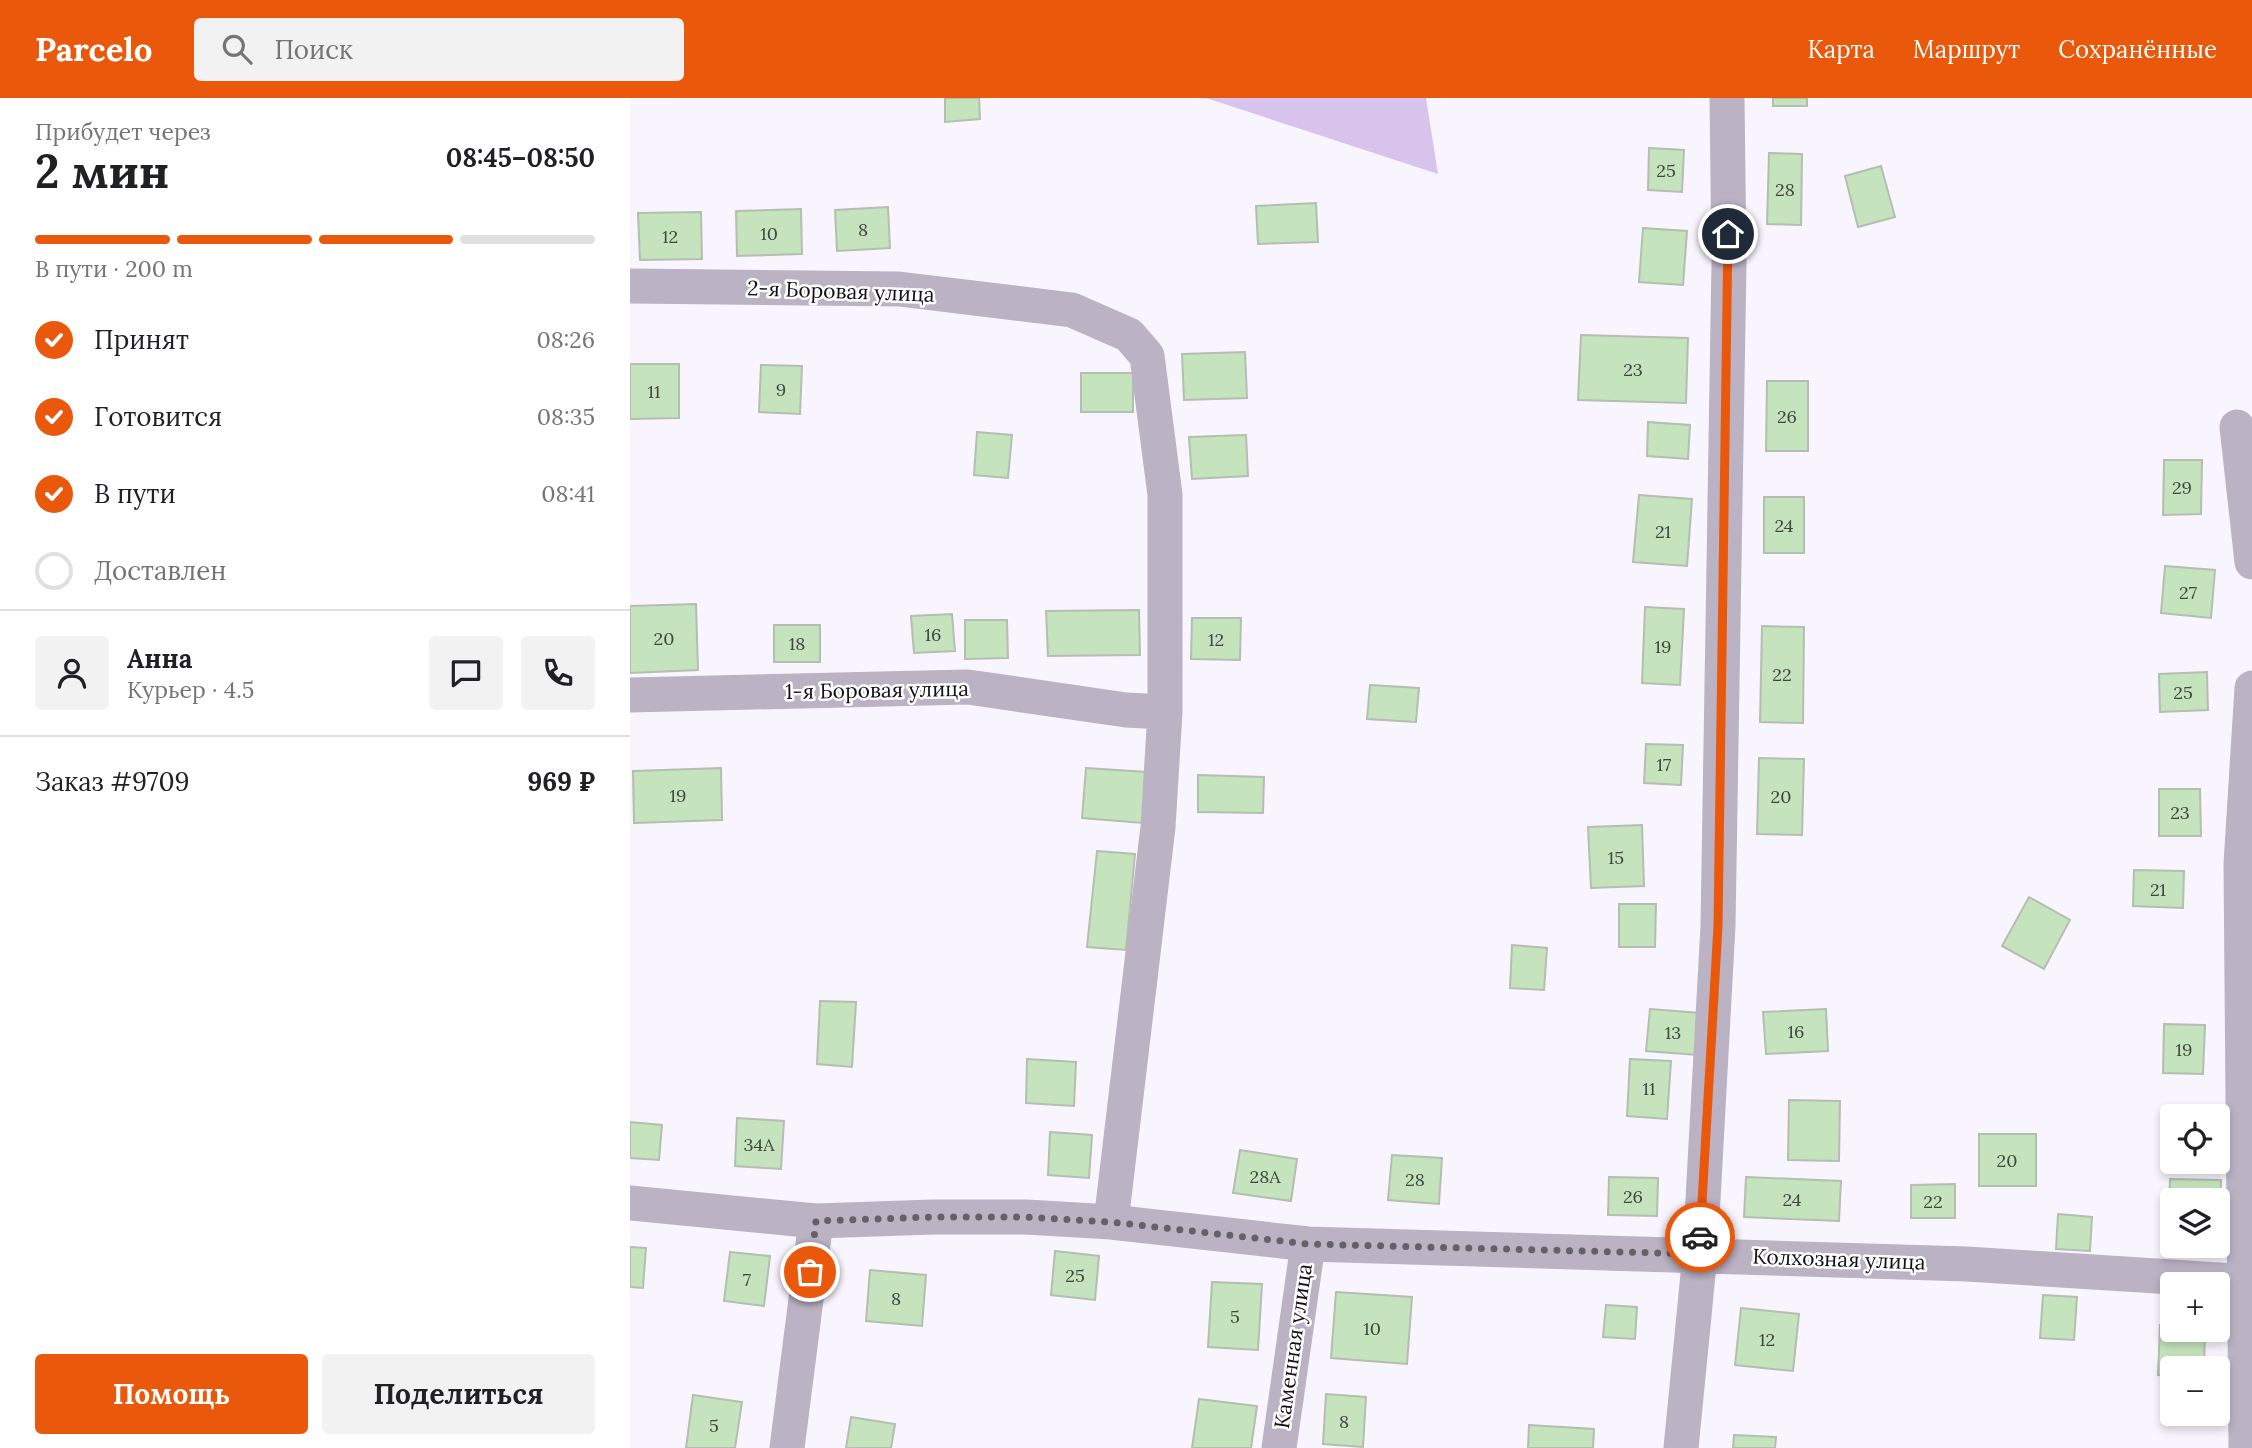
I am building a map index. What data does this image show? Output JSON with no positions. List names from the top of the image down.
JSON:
{
  "streets": {
    "street": [
      "2-я Боровая улица",
      "1-я Боровая улица",
      "Колхозная улица",
      "Каменная улица"
    ]
  },
  "crossings": [
    ["2-я Боровая улица", "1-я Боровая улица"],
    ["Колхозная улица", "Каменная улица"]
  ],
  "house_numbers": [
    "25",
    "28",
    "8",
    "10",
    "12",
    "23",
    "9",
    "11",
    "26",
    "29",
    "24",
    "21",
    "27",
    "16",
    "20",
    "12",
    "18",
    "19",
    "22",
    "25",
    "17",
    "19",
    "20",
    "23",
    "15",
    "21",
    "16",
    "13",
    "19",
    "11",
    "34А",
    "20",
    "28А",
    "28",
    "26",
    "24",
    "22",
    "25",
    "7",
    "8",
    "5",
    "10",
    "12",
    "8",
    "5"
  ],
  "page": {
    "header": "Parcelo",
    "search": "Поиск",
    "nav": ["Карта", "Маршрут", "Сохранённые"],
    "heading": ["2 мин", "Прибудет через", "08:45–08:50"],
    "panel": [
      "Анна",
      "Курьер · 4.5",
      "Заказ #9709",
      "969 ₽"
    ],
    "bar": "В пути · 200 m",
    "list": [
      ["Принят", "08:26"],
      ["Готовится", "08:35"],
      ["В пути", "08:41"],
      "Доставлен"
    ],
    "map_buttons": ["+", "−"],
    "buttons": ["Помощь", "Поделиться"]
  }
}
